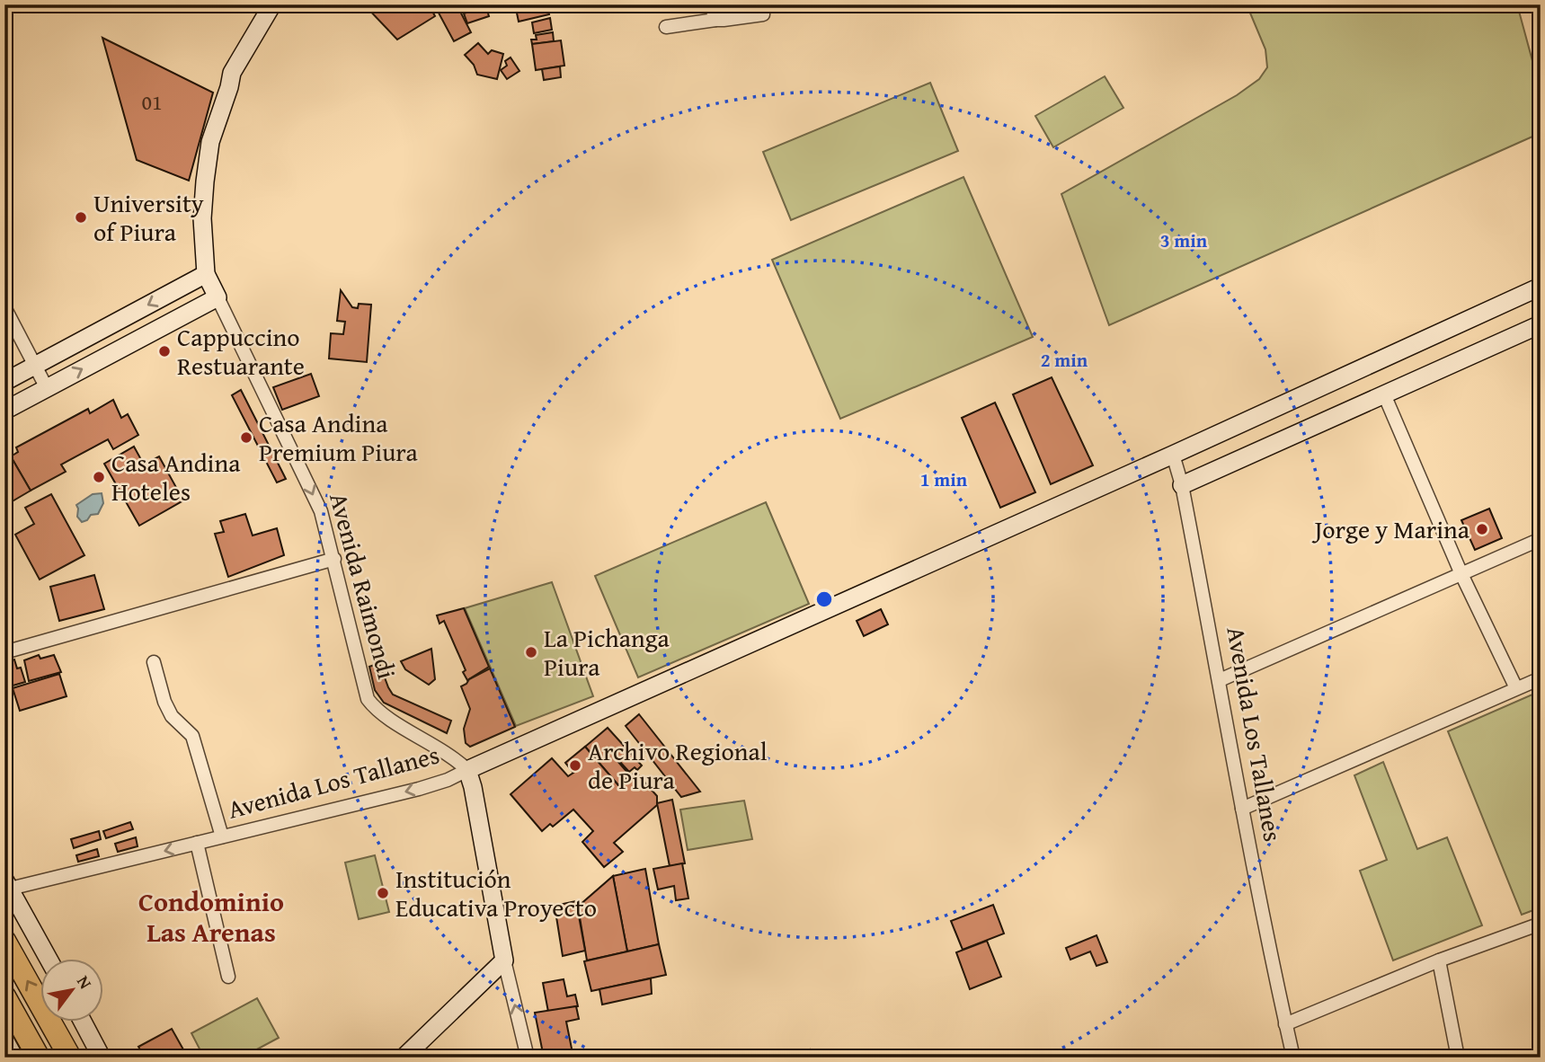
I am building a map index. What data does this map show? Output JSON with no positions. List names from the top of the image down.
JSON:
{
  "streets": {
    "main road": ["Avenida Raimondi", "Avenida Los Tallanes"]
  },
  "crossings": [
    ["Avenida Raimondi", "Avenida Los Tallanes"]
  ],
  "one_way": ["Avenida Raimondi"],
  "districts": ["Condominio Las Arenas"],
  "places": [
    "University of Piura",
    "Cappuccino Restuarante",
    "Casa Andina Premium Piura",
    "Casa Andina Hoteles",
    "Jorge y Marina",
    "La Pichanga Piura",
    "Archivo Regional de Piura",
    "Institución Educativa Proyecto"
  ],
  "house_numbers": ["01"],
  "north": "top right",
  "rings": ["3 min", "2 min", "1 min"]
}
